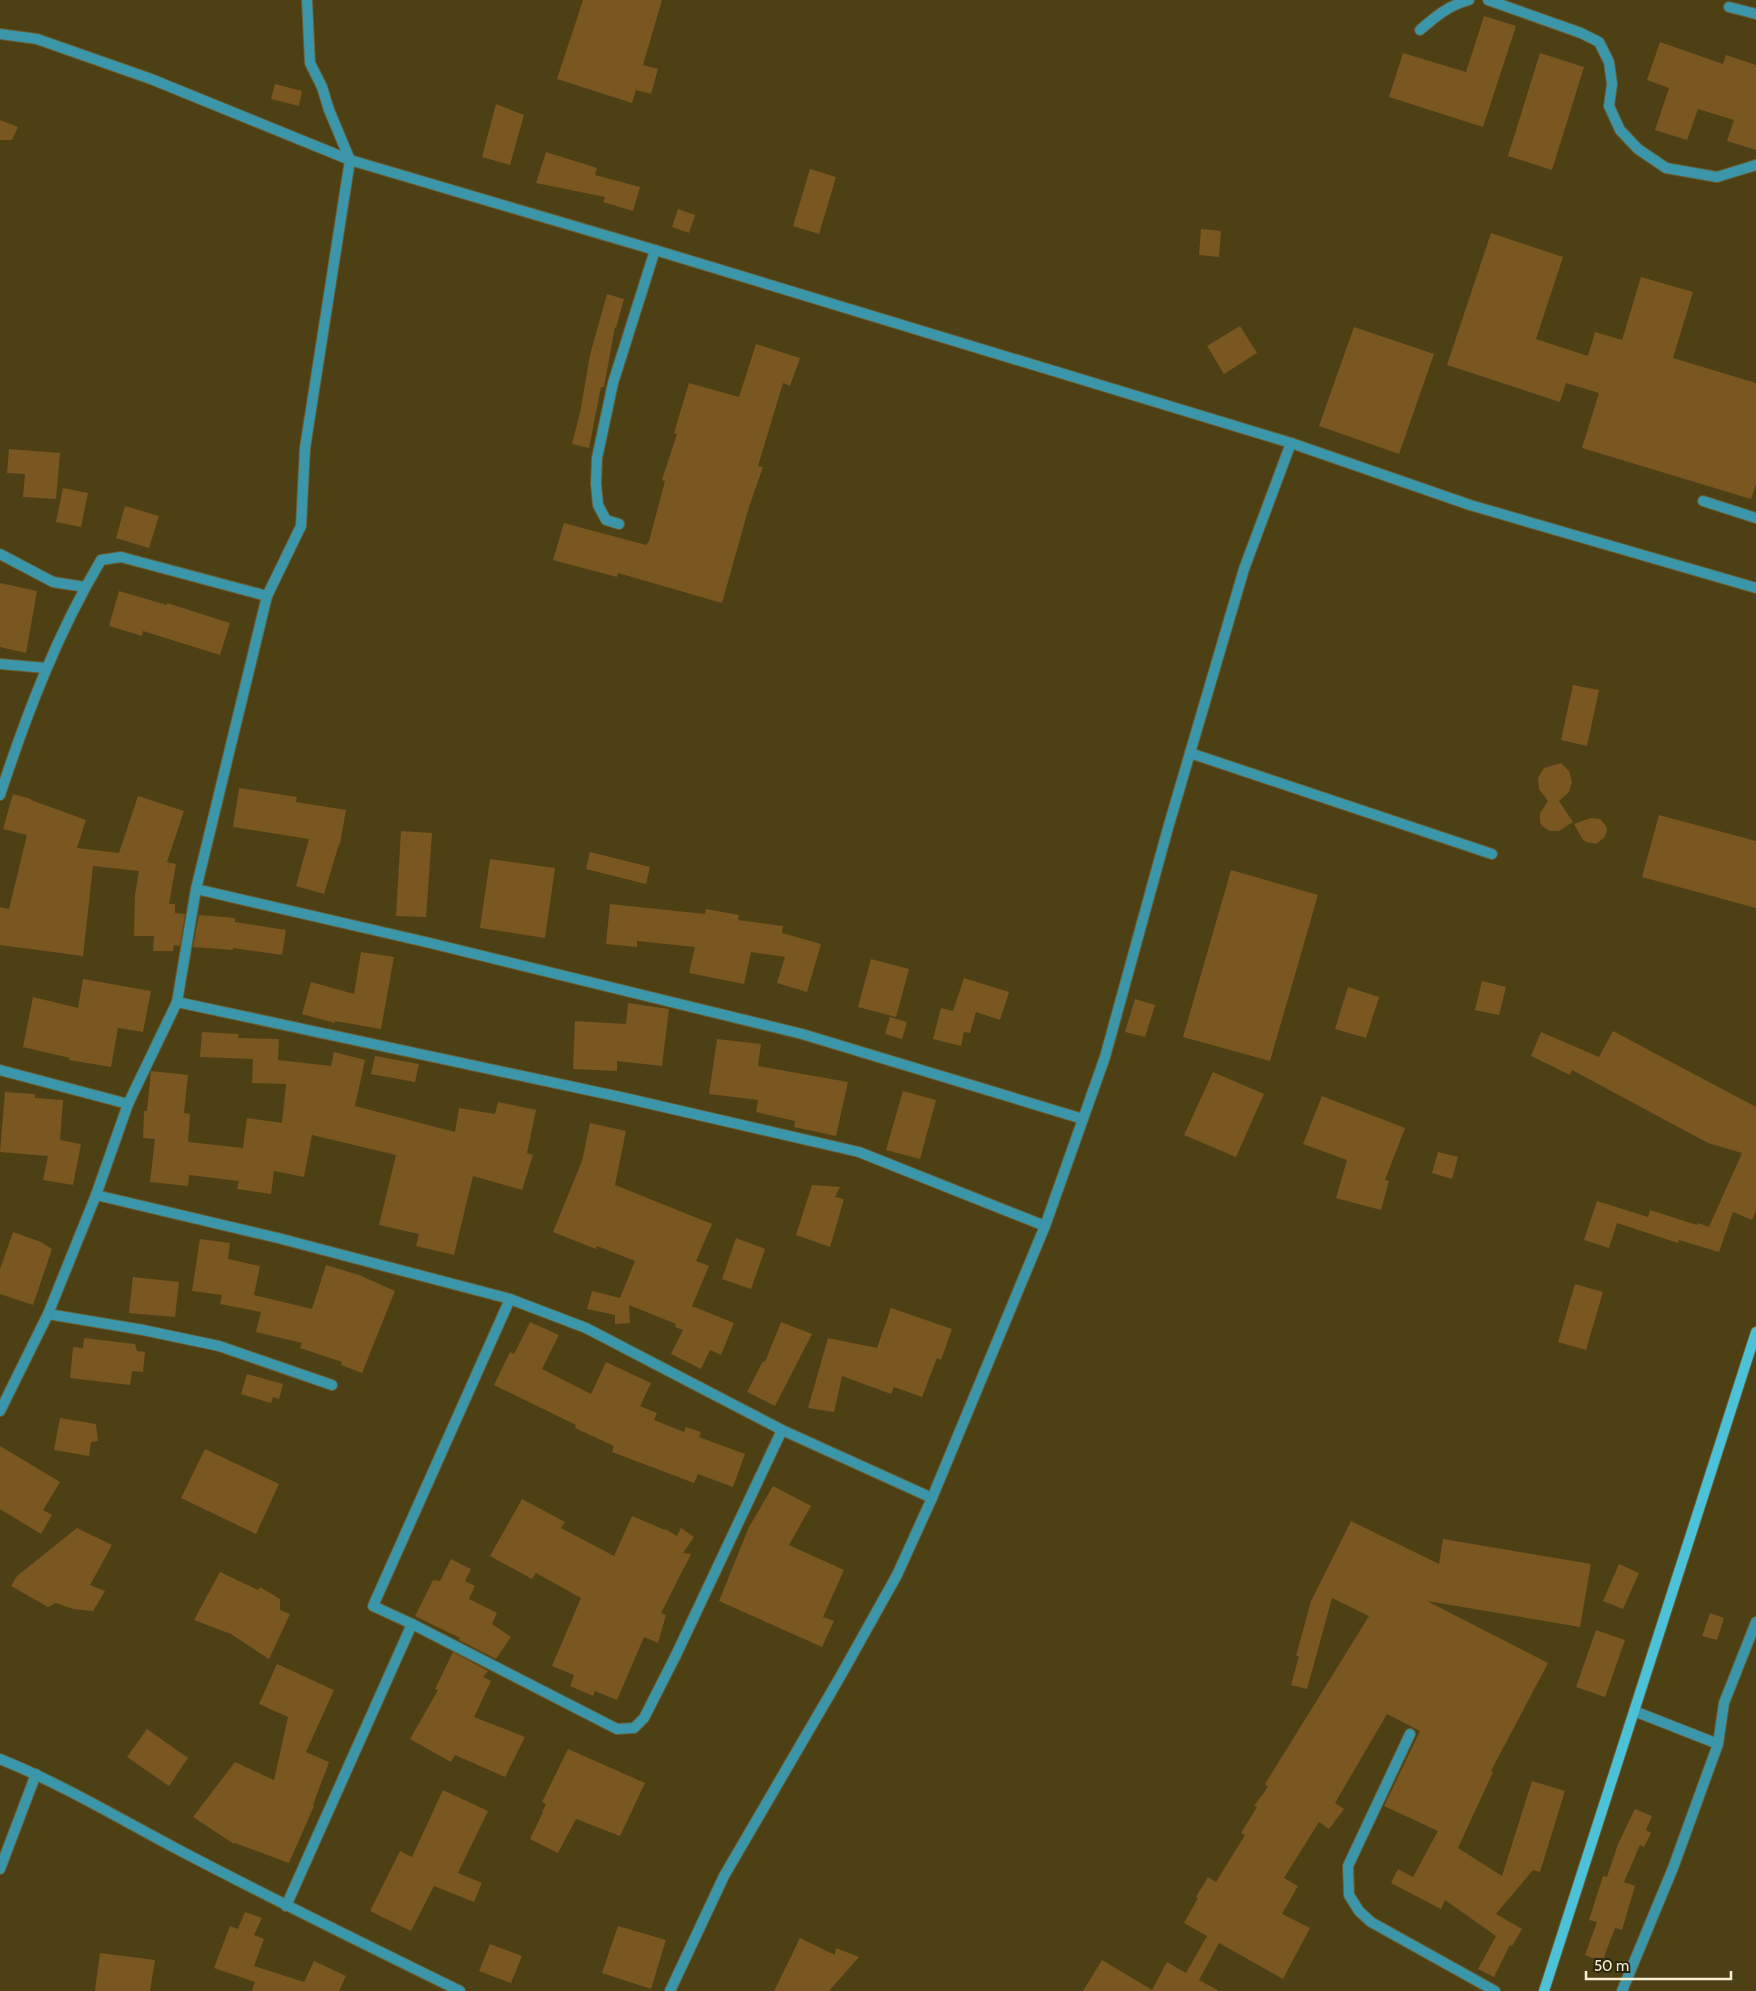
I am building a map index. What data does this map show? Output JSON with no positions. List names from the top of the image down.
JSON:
{
  "scale_bar": "50 m"
}
